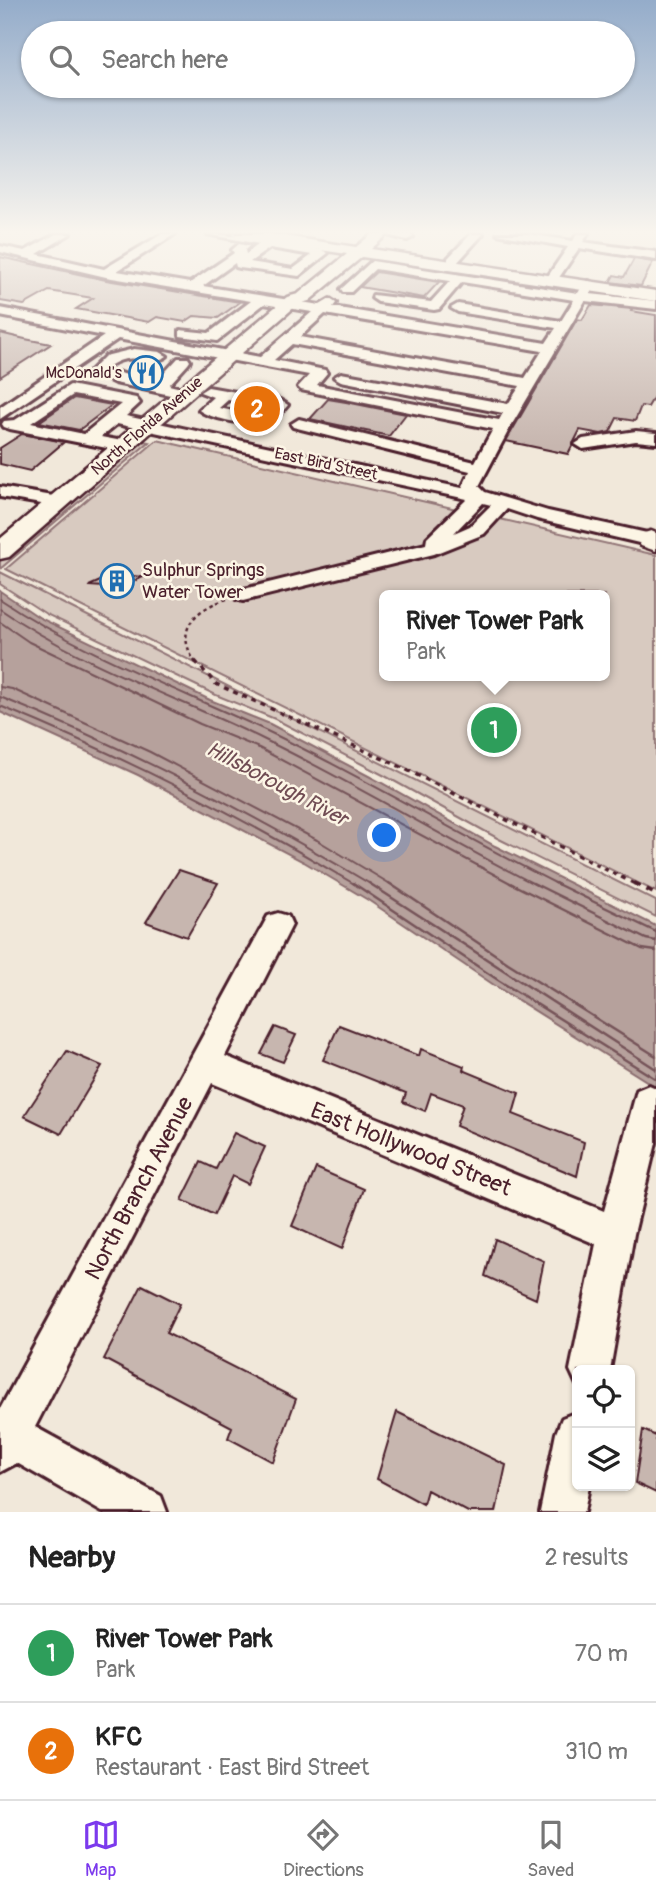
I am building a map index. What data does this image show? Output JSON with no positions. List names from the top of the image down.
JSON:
{
  "streets": {
    "main road": ["North Florida Avenue"],
    "street": ["East Bird Street", "East Hollywood Street", "North Branch Avenue"]
  },
  "crossings": [
    ["North Florida Avenue", "East Bird Street"],
    ["East Hollywood Street", "North Branch Avenue"]
  ],
  "water": ["Hillsborough River"],
  "places": {
    "restaurant": ["McDonald's"],
    "building": ["Sulphur Springs Water Tower"]
  },
  "page": {
    "search": "Search here",
    "pins": ["2", "1"],
    "popup": ["River Tower Park", "Park"],
    "heading": ["Nearby", "2 results"],
    "list": [
      {
        "mark": "1",
        "name": "River Tower Park",
        "note": "Park",
        "value": "70 m"
      },
      {
        "mark": "2",
        "name": "KFC",
        "note": "Restaurant · East Bird Street",
        "value": "310 m"
      }
    ],
    "nav": ["Map", "Directions", "Saved"]
  }
}
